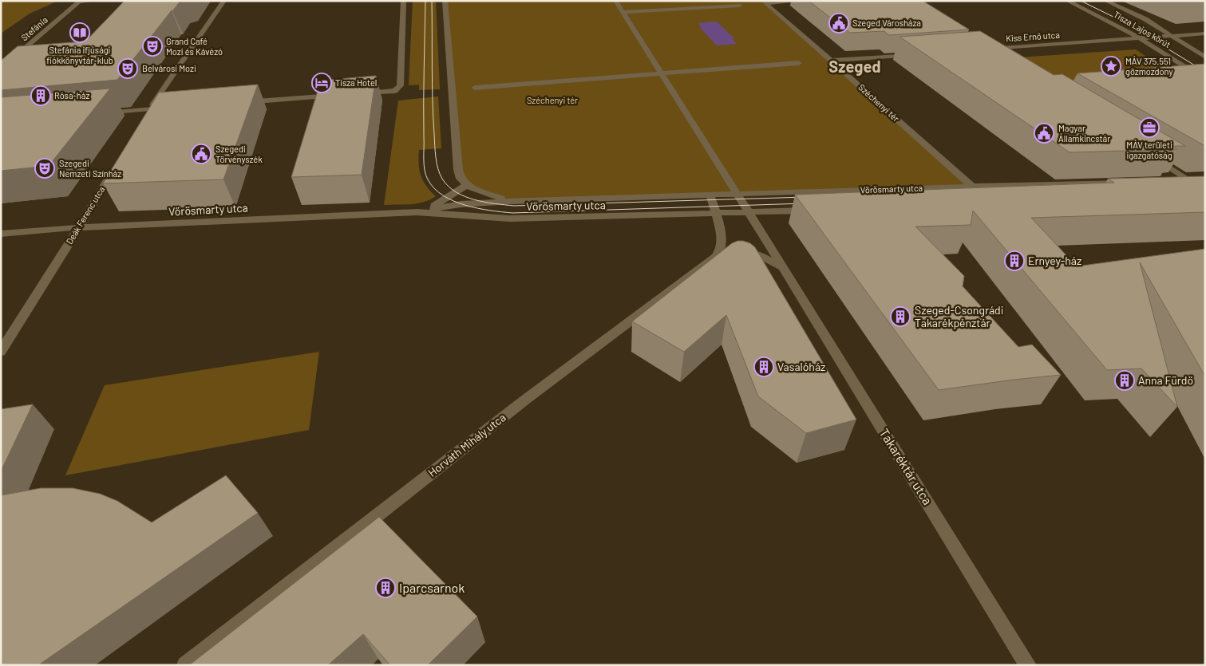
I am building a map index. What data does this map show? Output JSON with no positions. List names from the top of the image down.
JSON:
{
  "streets": {
    "street": [
      "Stefánia",
      "Tisza Lajos körút",
      "Kiss Ernő utca",
      "Széchenyi tér",
      "Vörösmarty utca",
      "Deák Ferenc utca",
      "Horváth Mihály utca",
      "Takaréktár utca"
    ]
  },
  "crossings": [
    ["Tisza Lajos körút", "Kiss Ernő utca"],
    ["Széchenyi tér", "Vörösmarty utca"],
    ["Vörösmarty utca", "Deák Ferenc utca"],
    ["Vörösmarty utca", "Takaréktár utca"]
  ],
  "districts": ["Szeged"],
  "parks": ["Széchenyi tér"],
  "places": {
    "public building": ["Szeged Városháza", "Magyar Államkincstár", "Szegedi Törvényszék"],
    "library": ["Stefánia ifjúsági fiókkönyvtár-klub"],
    "theatre": ["Grand Café Mozi és Kávézó", "Belvárosi Mozi", "Szegedi Nemzeti Színház"],
    "place": ["MÁV 375.551 gőzmozdony"],
    "hotel": ["Tisza Hotel"],
    "building": [
      "Rósa-ház",
      "Ernyey-ház",
      "Szeged-Csongrádi Takarékpénztár",
      "Vasalóház",
      "Anna Fürdő",
      "Iparcsarnok"
    ],
    "office": ["MÁV területi igazgatóság"]
  }
}
